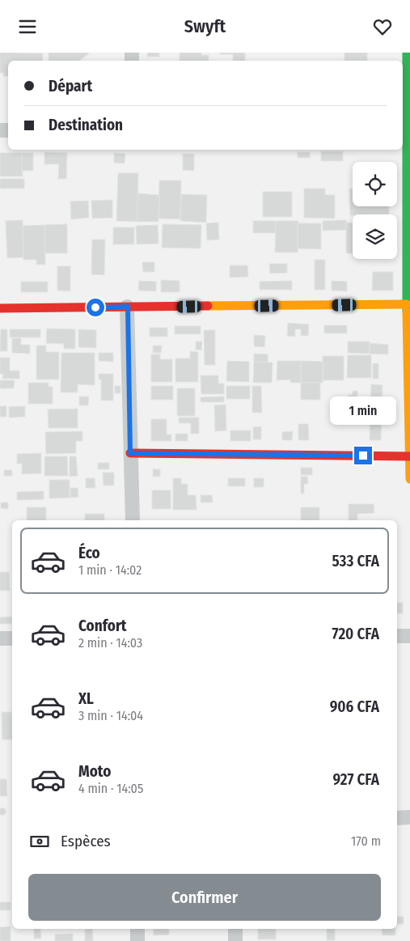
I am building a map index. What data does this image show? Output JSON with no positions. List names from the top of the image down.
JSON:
{
  "page": {
    "header": "Swyft",
    "banner": ["Départ", "Destination"],
    "bubble": "1 min",
    "list": [
      {
        "name": "Éco",
        "note": "1 min · 14:02",
        "value": "533 CFA"
      },
      {
        "name": "Confort",
        "note": "2 min · 14:03",
        "value": "720 CFA"
      },
      {
        "name": "XL",
        "note": "3 min · 14:04",
        "value": "906 CFA"
      },
      {
        "name": "Moto",
        "note": "4 min · 14:05",
        "value": "927 CFA"
      }
    ],
    "pay": ["Espèces", "170 m"],
    "buttons": "Confirmer"
  }
}
